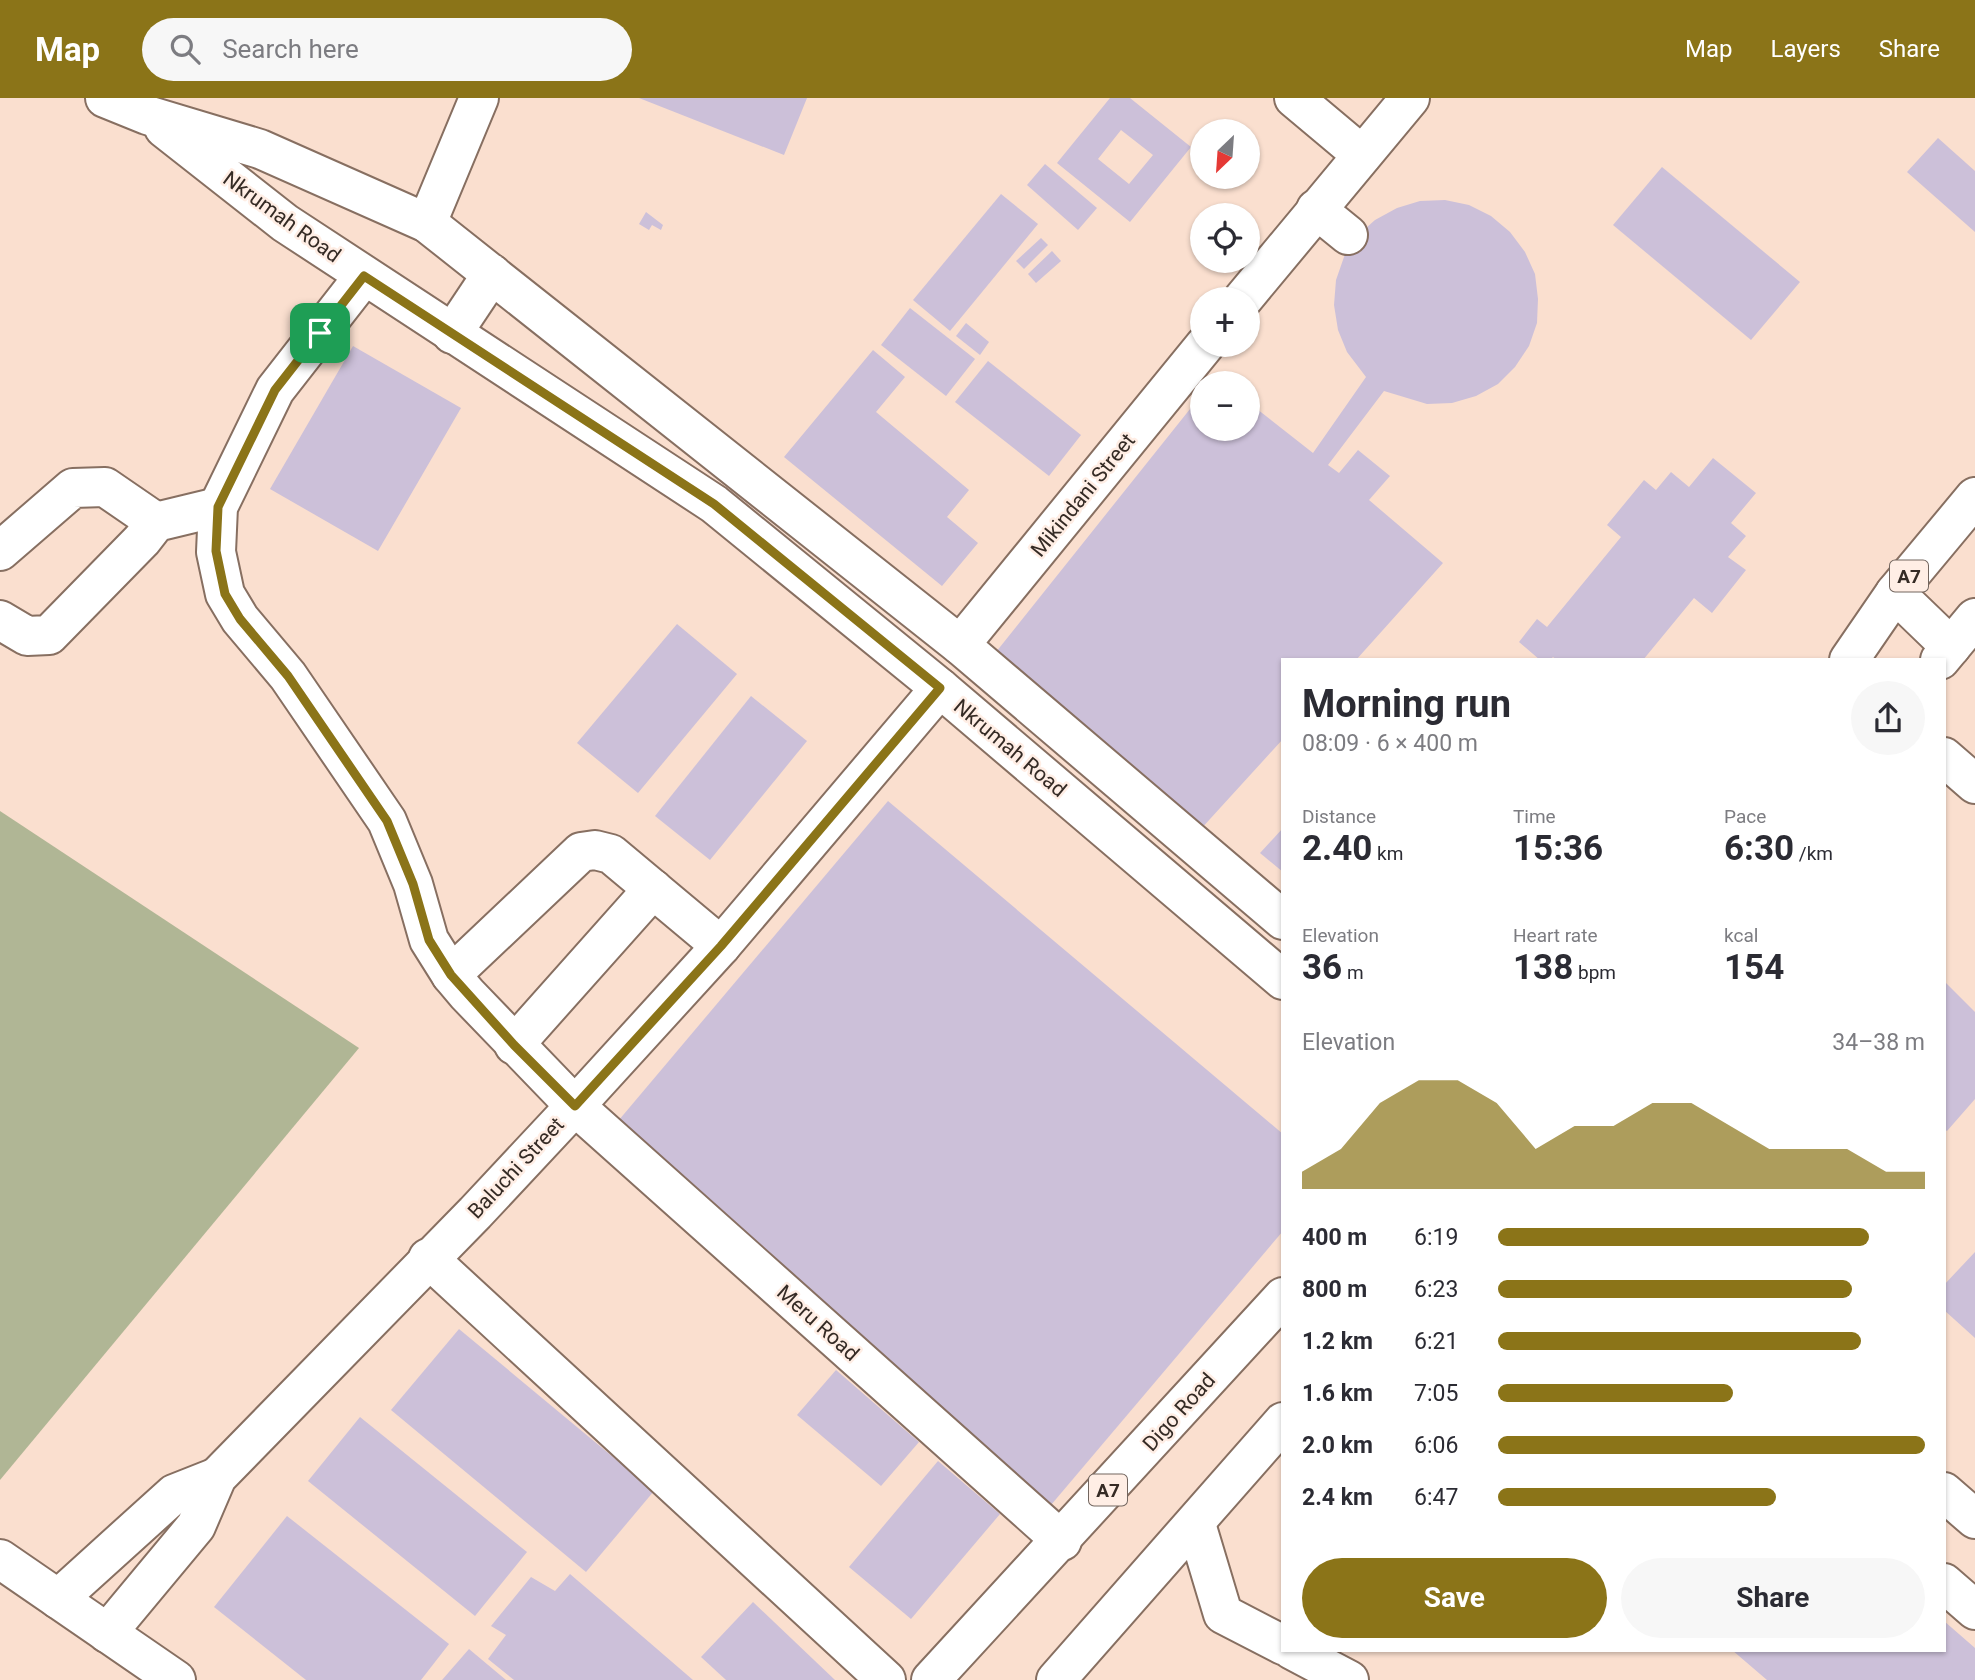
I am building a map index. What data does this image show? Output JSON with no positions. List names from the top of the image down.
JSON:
{
  "streets": {
    "main road": [
      "Nkrumah Road",
      "Mikindani Street",
      "A7",
      "Baluchi Street",
      "Meru Road",
      "Digo Road"
    ]
  },
  "crossings": [
    ["Nkrumah Road", "Mikindani Street"],
    ["Nkrumah Road", "Baluchi Street"],
    ["Baluchi Street", "Meru Road"],
    ["Meru Road", "Digo Road"]
  ],
  "north": "bottom left",
  "page": {
    "header": "Map",
    "search": "Search here",
    "nav": ["Map", "Layers", "Share"],
    "map_buttons": ["+", "−"],
    "heading": ["Morning run", "08:09 · 6 × 400 m"],
    "stats": [
      ["Distance", "2.40 km"],
      ["Time", "15:36"],
      ["Pace", "6:30 /km"],
      ["Elevation", "36 m"],
      ["Heart rate", "138 bpm"],
      ["kcal", "154"]
    ],
    "chart": ["Elevation", "34–38 m"],
    "list": [
      {
        "name": "400 m",
        "note": "6:19"
      },
      {
        "name": "800 m",
        "note": "6:23"
      },
      {
        "name": "1.2 km",
        "note": "6:21"
      },
      {
        "name": "1.6 km",
        "note": "7:05"
      },
      {
        "name": "2.0 km",
        "note": "6:06"
      },
      {
        "name": "2.4 km",
        "note": "6:47"
      }
    ],
    "buttons": ["Save", "Share"]
  }
}
